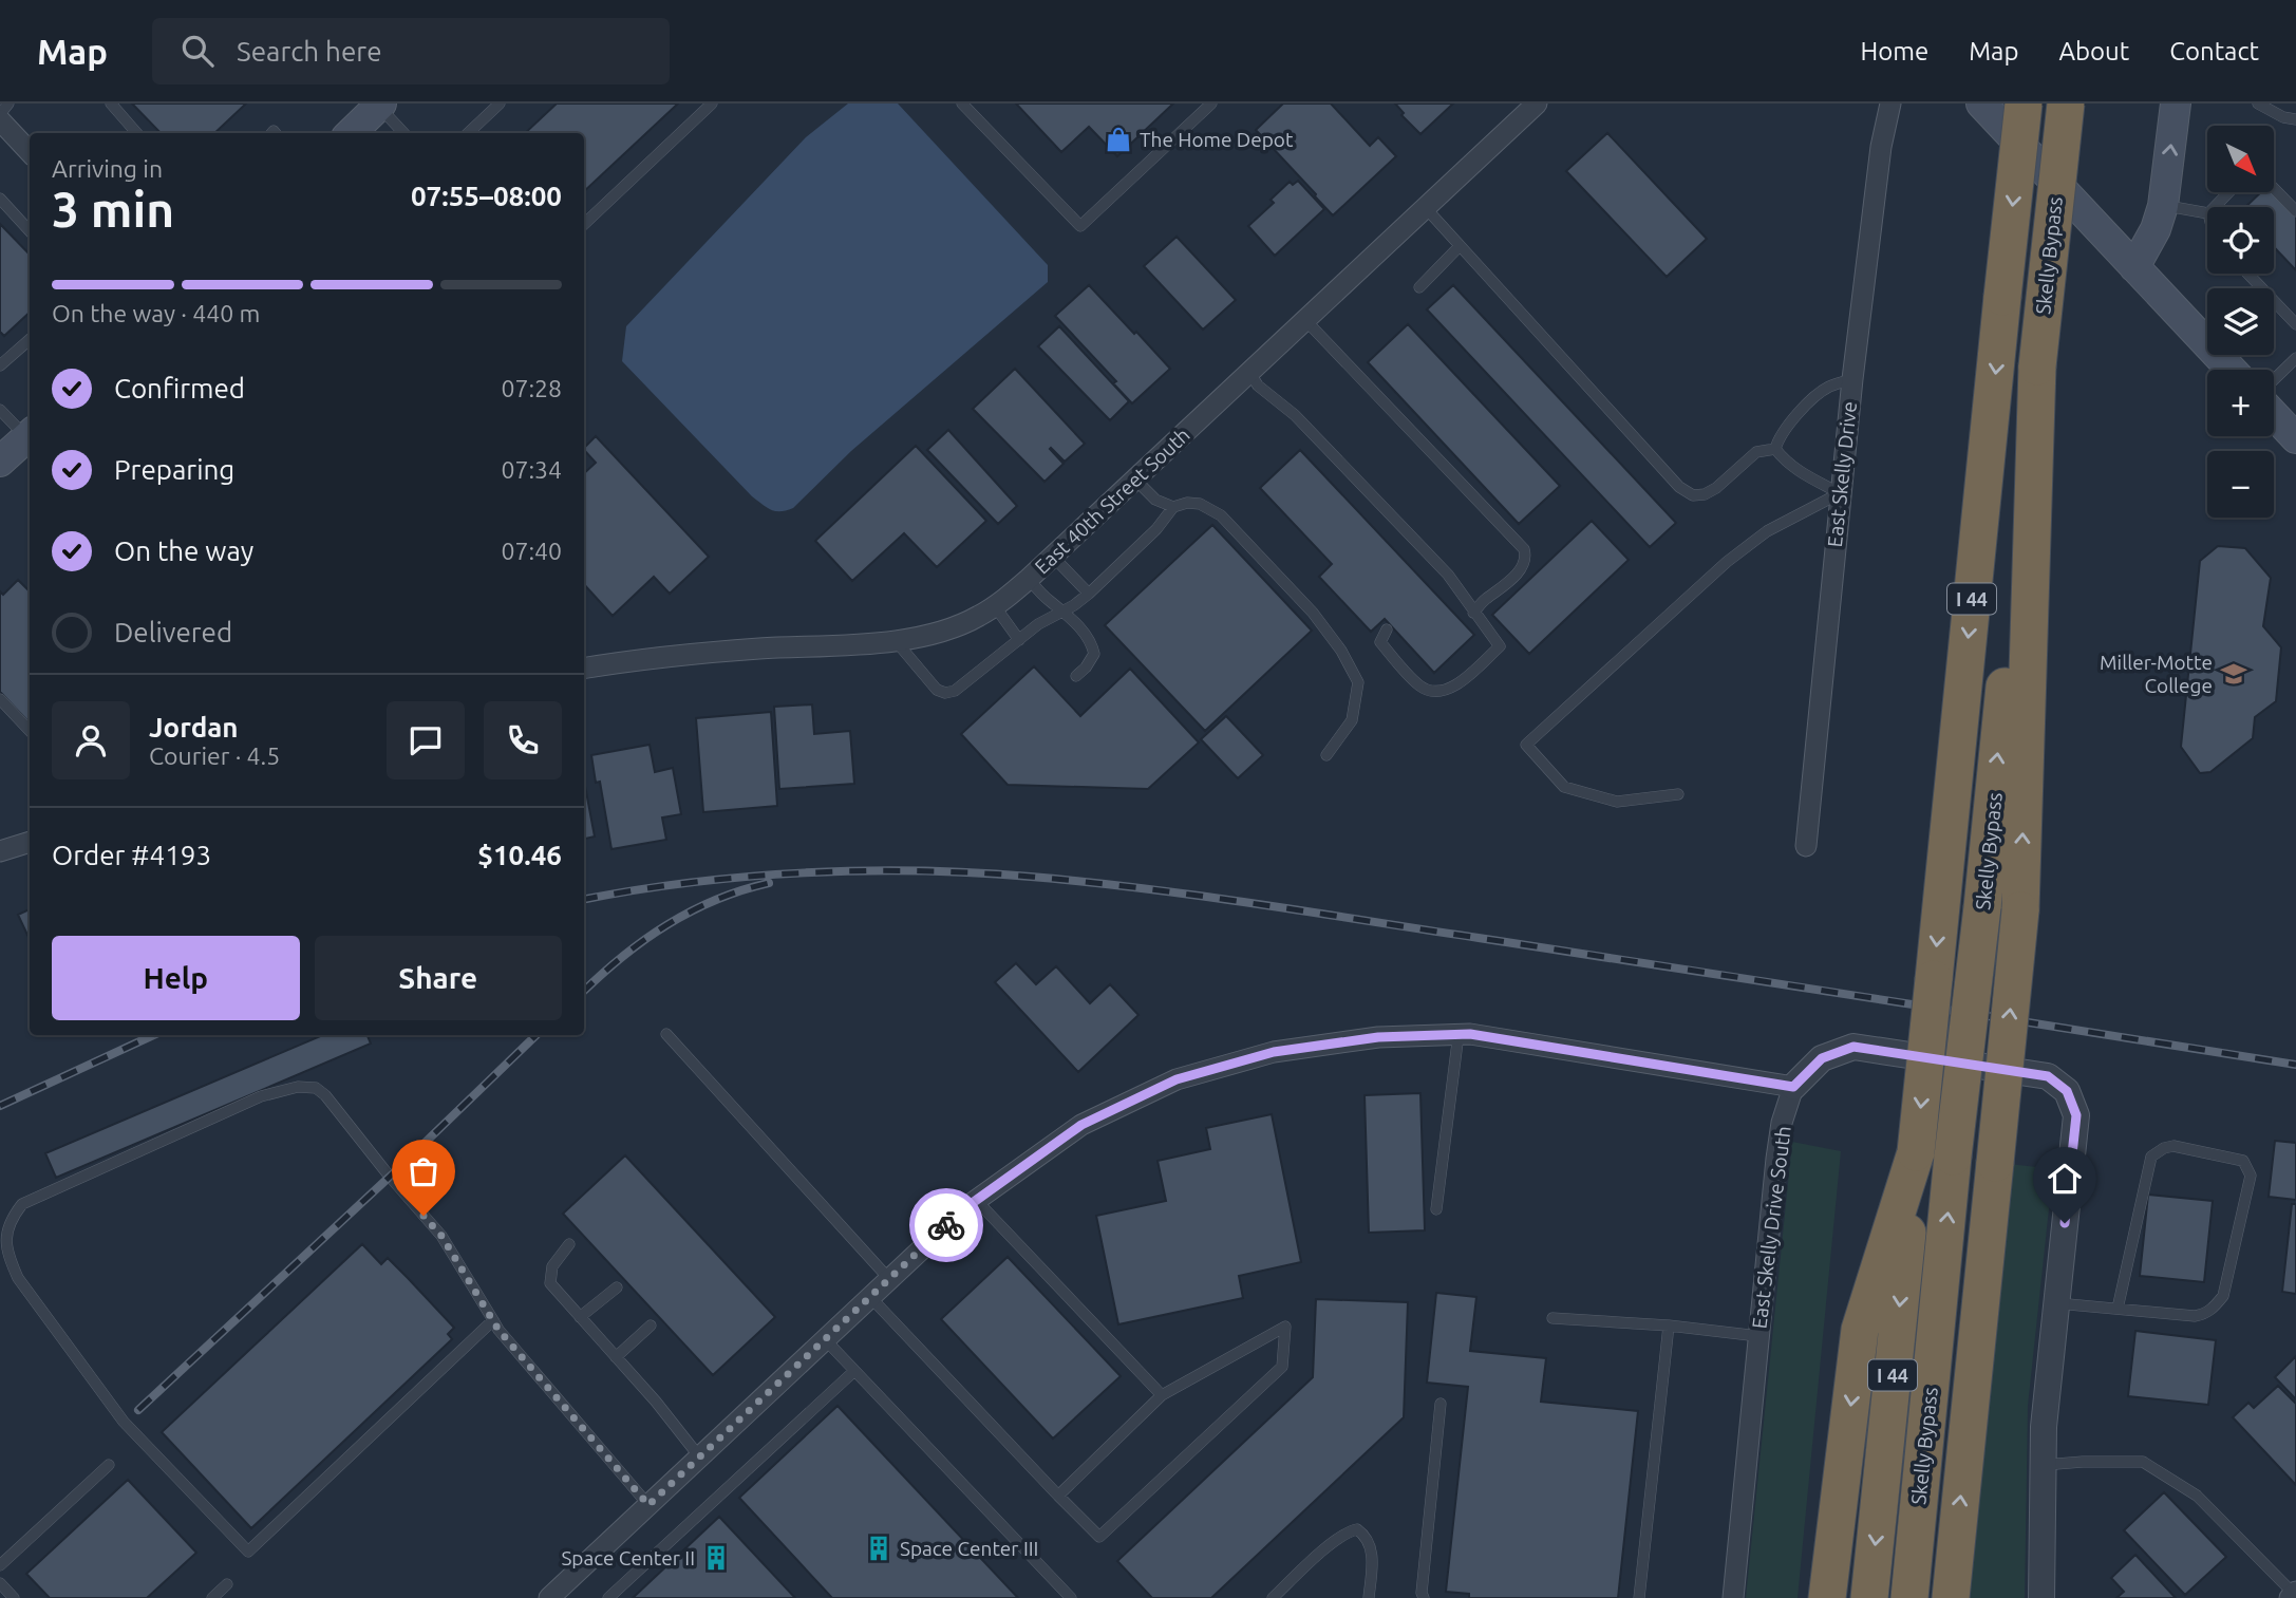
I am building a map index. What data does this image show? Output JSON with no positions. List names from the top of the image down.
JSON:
{
  "streets": {
    "highway": ["Skelly Bypass", "I 44"],
    "street": ["East Skelly Drive", "East 40th Street South", "East Skelly Drive South"]
  },
  "places": {
    "shop": ["The Home Depot"],
    "school or university": ["Miller-Motte College"],
    "building": ["Space Center III", "Space Center II"]
  },
  "north": "bottom right",
  "page": {
    "header": "Map",
    "search": "Search here",
    "nav": [
      "Home",
      "Map",
      "About",
      "Contact"
    ],
    "map_buttons": ["+", "−"],
    "heading": ["3 min", "Arriving in", "07:55–08:00"],
    "panel": [
      "Jordan",
      "Courier · 4.5",
      "Order #4193",
      "$10.46"
    ],
    "bar": "On the way · 440 m",
    "list": [
      ["Confirmed", "07:28"],
      ["Preparing", "07:34"],
      ["On the way", "07:40"],
      "Delivered"
    ],
    "buttons": ["Help", "Share"]
  }
}
